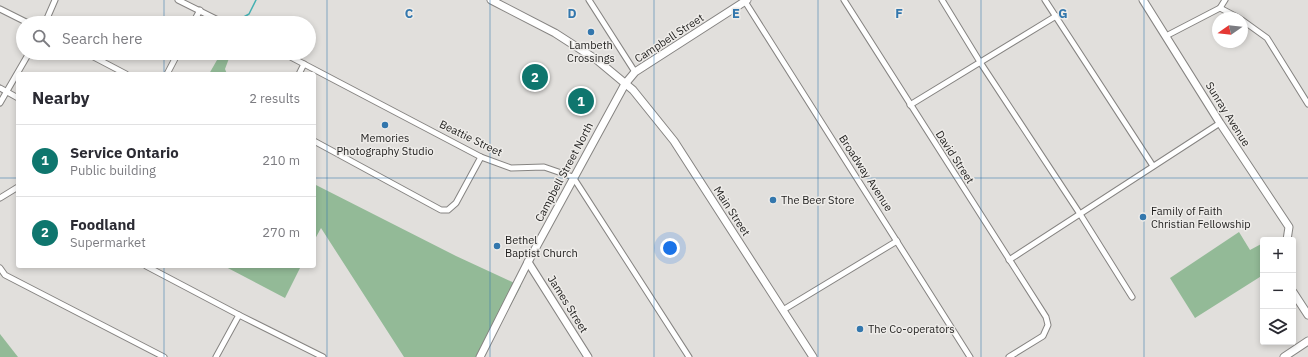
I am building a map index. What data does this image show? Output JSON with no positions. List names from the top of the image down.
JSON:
{
  "streets": {
    "street": [
      "Campbell Street",
      "Sunray Avenue",
      "Beattie Street",
      "David Street",
      "Campbell Street North",
      "Broadway Avenue",
      "Main Street",
      "James Street"
    ]
  },
  "crossings": [
    ["Campbell Street", "Campbell Street North"],
    ["Campbell Street", "Broadway Avenue"],
    ["Campbell Street", "Main Street"],
    ["Beattie Street", "Campbell Street North"],
    ["Campbell Street North", "Main Street"],
    ["Campbell Street North", "James Street"]
  ],
  "places": [
    "Lambeth Crossings",
    "Memories Photography Studio",
    "The Beer Store",
    "Family of Faith Christian Fellowship",
    "Bethel Baptist Church",
    "The Co-operators"
  ],
  "north": "left",
  "page": {
    "search": "Search here",
    "pins": ["2", "1"],
    "heading": ["Nearby", "2 results"],
    "list": [
      {
        "mark": "1",
        "name": "Service Ontario",
        "note": "Public building",
        "value": "210 m"
      },
      {
        "mark": "2",
        "name": "Foodland",
        "note": "Supermarket",
        "value": "270 m"
      }
    ],
    "map_buttons": ["+", "−"]
  },
  "grid": {
    "columns": [
      "C",
      "D",
      "E",
      "F",
      "G"
    ]
  }
}
